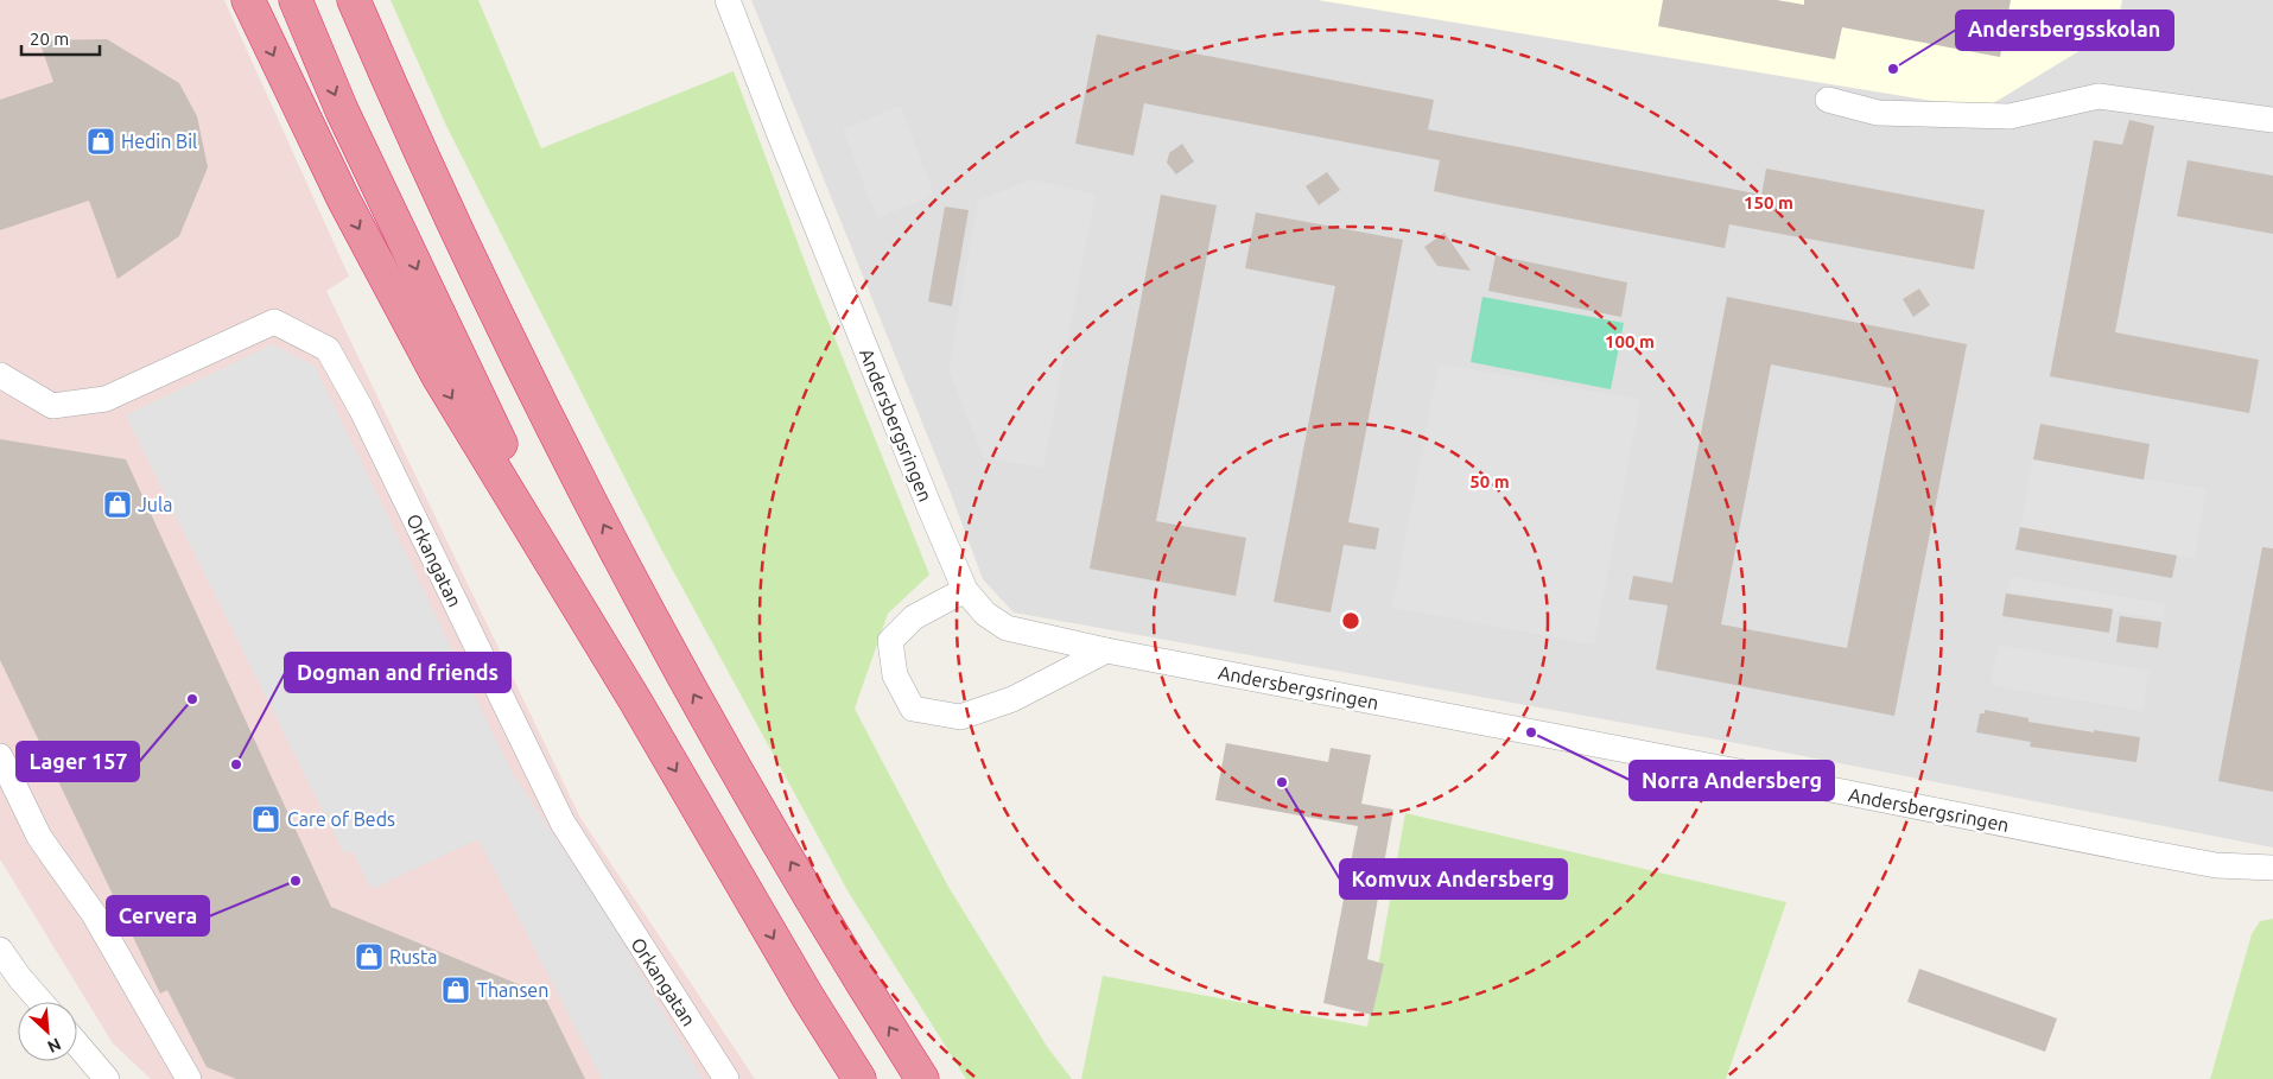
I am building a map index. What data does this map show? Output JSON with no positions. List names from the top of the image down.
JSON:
{
  "streets": {
    "street": ["Andersbergsringen", "Orkangatan"]
  },
  "places": {
    "other": [
      "Andersbergsskolan",
      "Lager 157",
      "Norra Andersberg",
      "Dogman and friends",
      "Komvux Andersberg",
      "Cervera"
    ],
    "shop": [
      "Hedin Bil",
      "Jula",
      "Care of Beds",
      "Rusta",
      "Thansen"
    ]
  },
  "scale_bar": "20 m",
  "north": "bottom right",
  "rings": ["150 m", "100 m", "50 m"]
}
